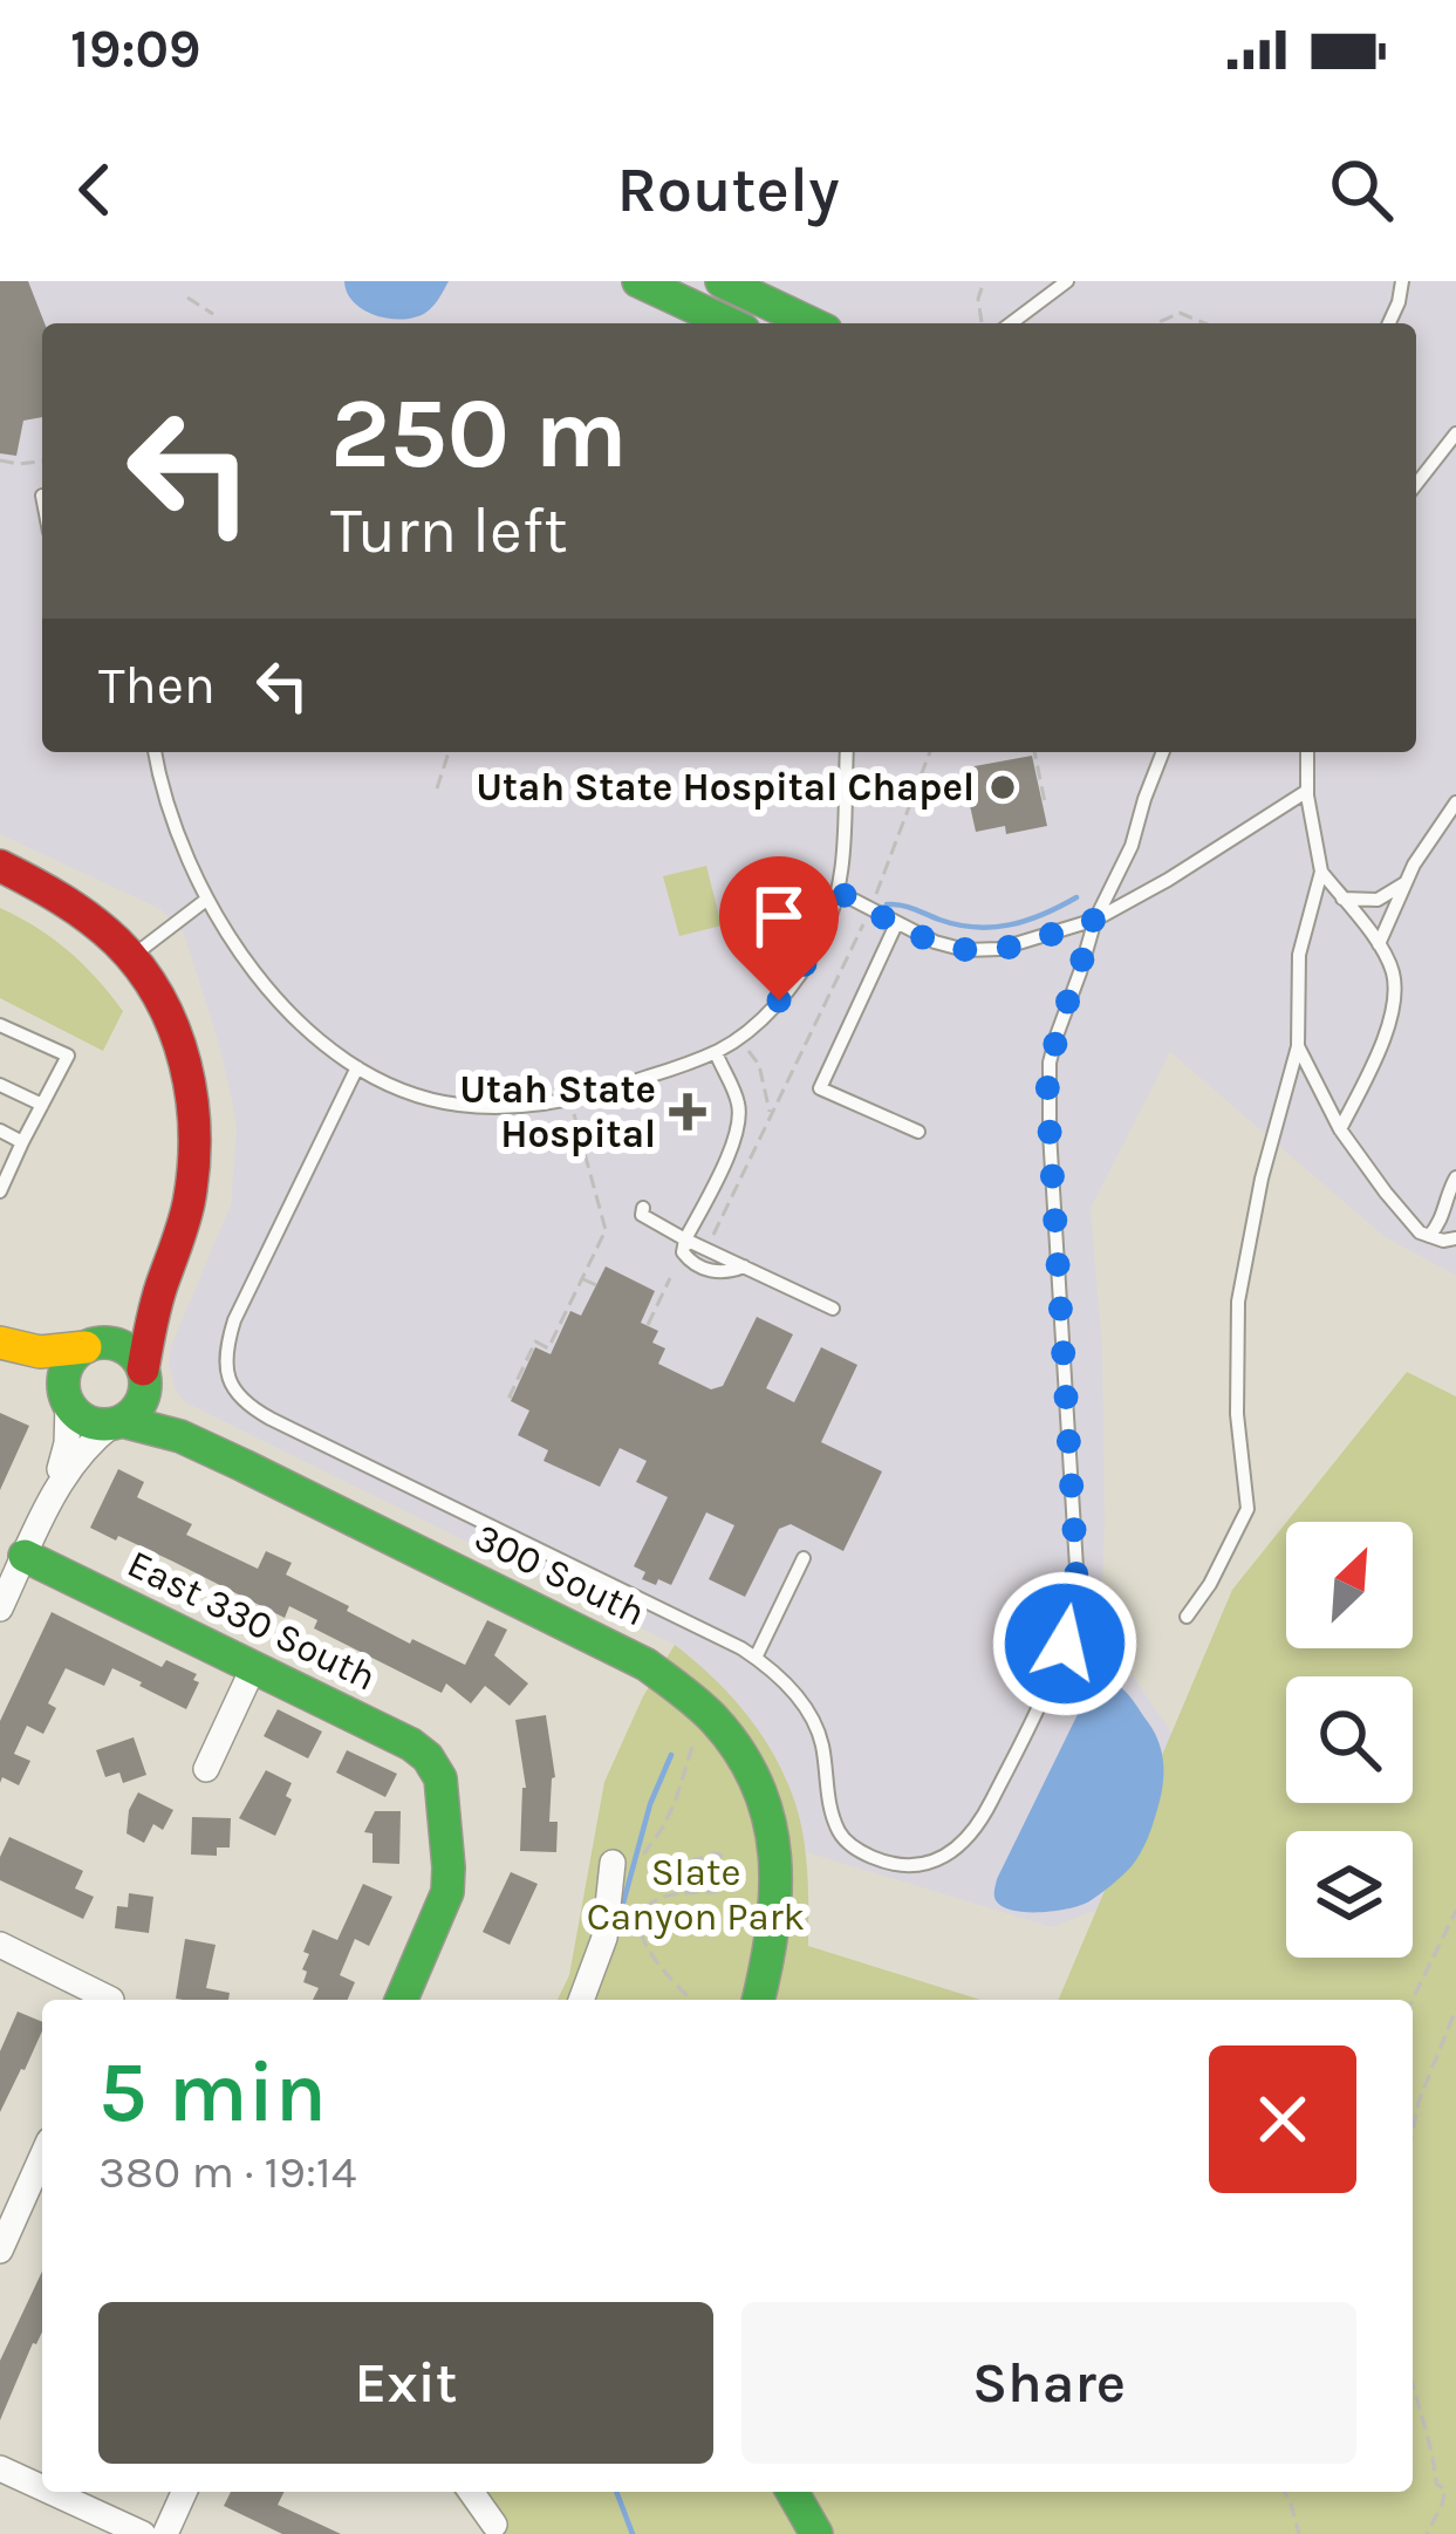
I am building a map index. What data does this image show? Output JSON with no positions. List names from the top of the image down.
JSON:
{
  "streets": {
    "street": ["300 South", "East 330 South"]
  },
  "parks": ["Slate Canyon Park"],
  "places": {
    "other": ["Utah State Hospital Chapel"],
    "health": ["Utah State Hospital"]
  },
  "north": "top right",
  "page": {
    "status": "19:09",
    "header": "Routely",
    "turn": ["250 m", "Turn left"],
    "then": "Then",
    "heading": ["5 min", "380 m · 19:14"],
    "buttons": ["Exit", "Share"]
  }
}
